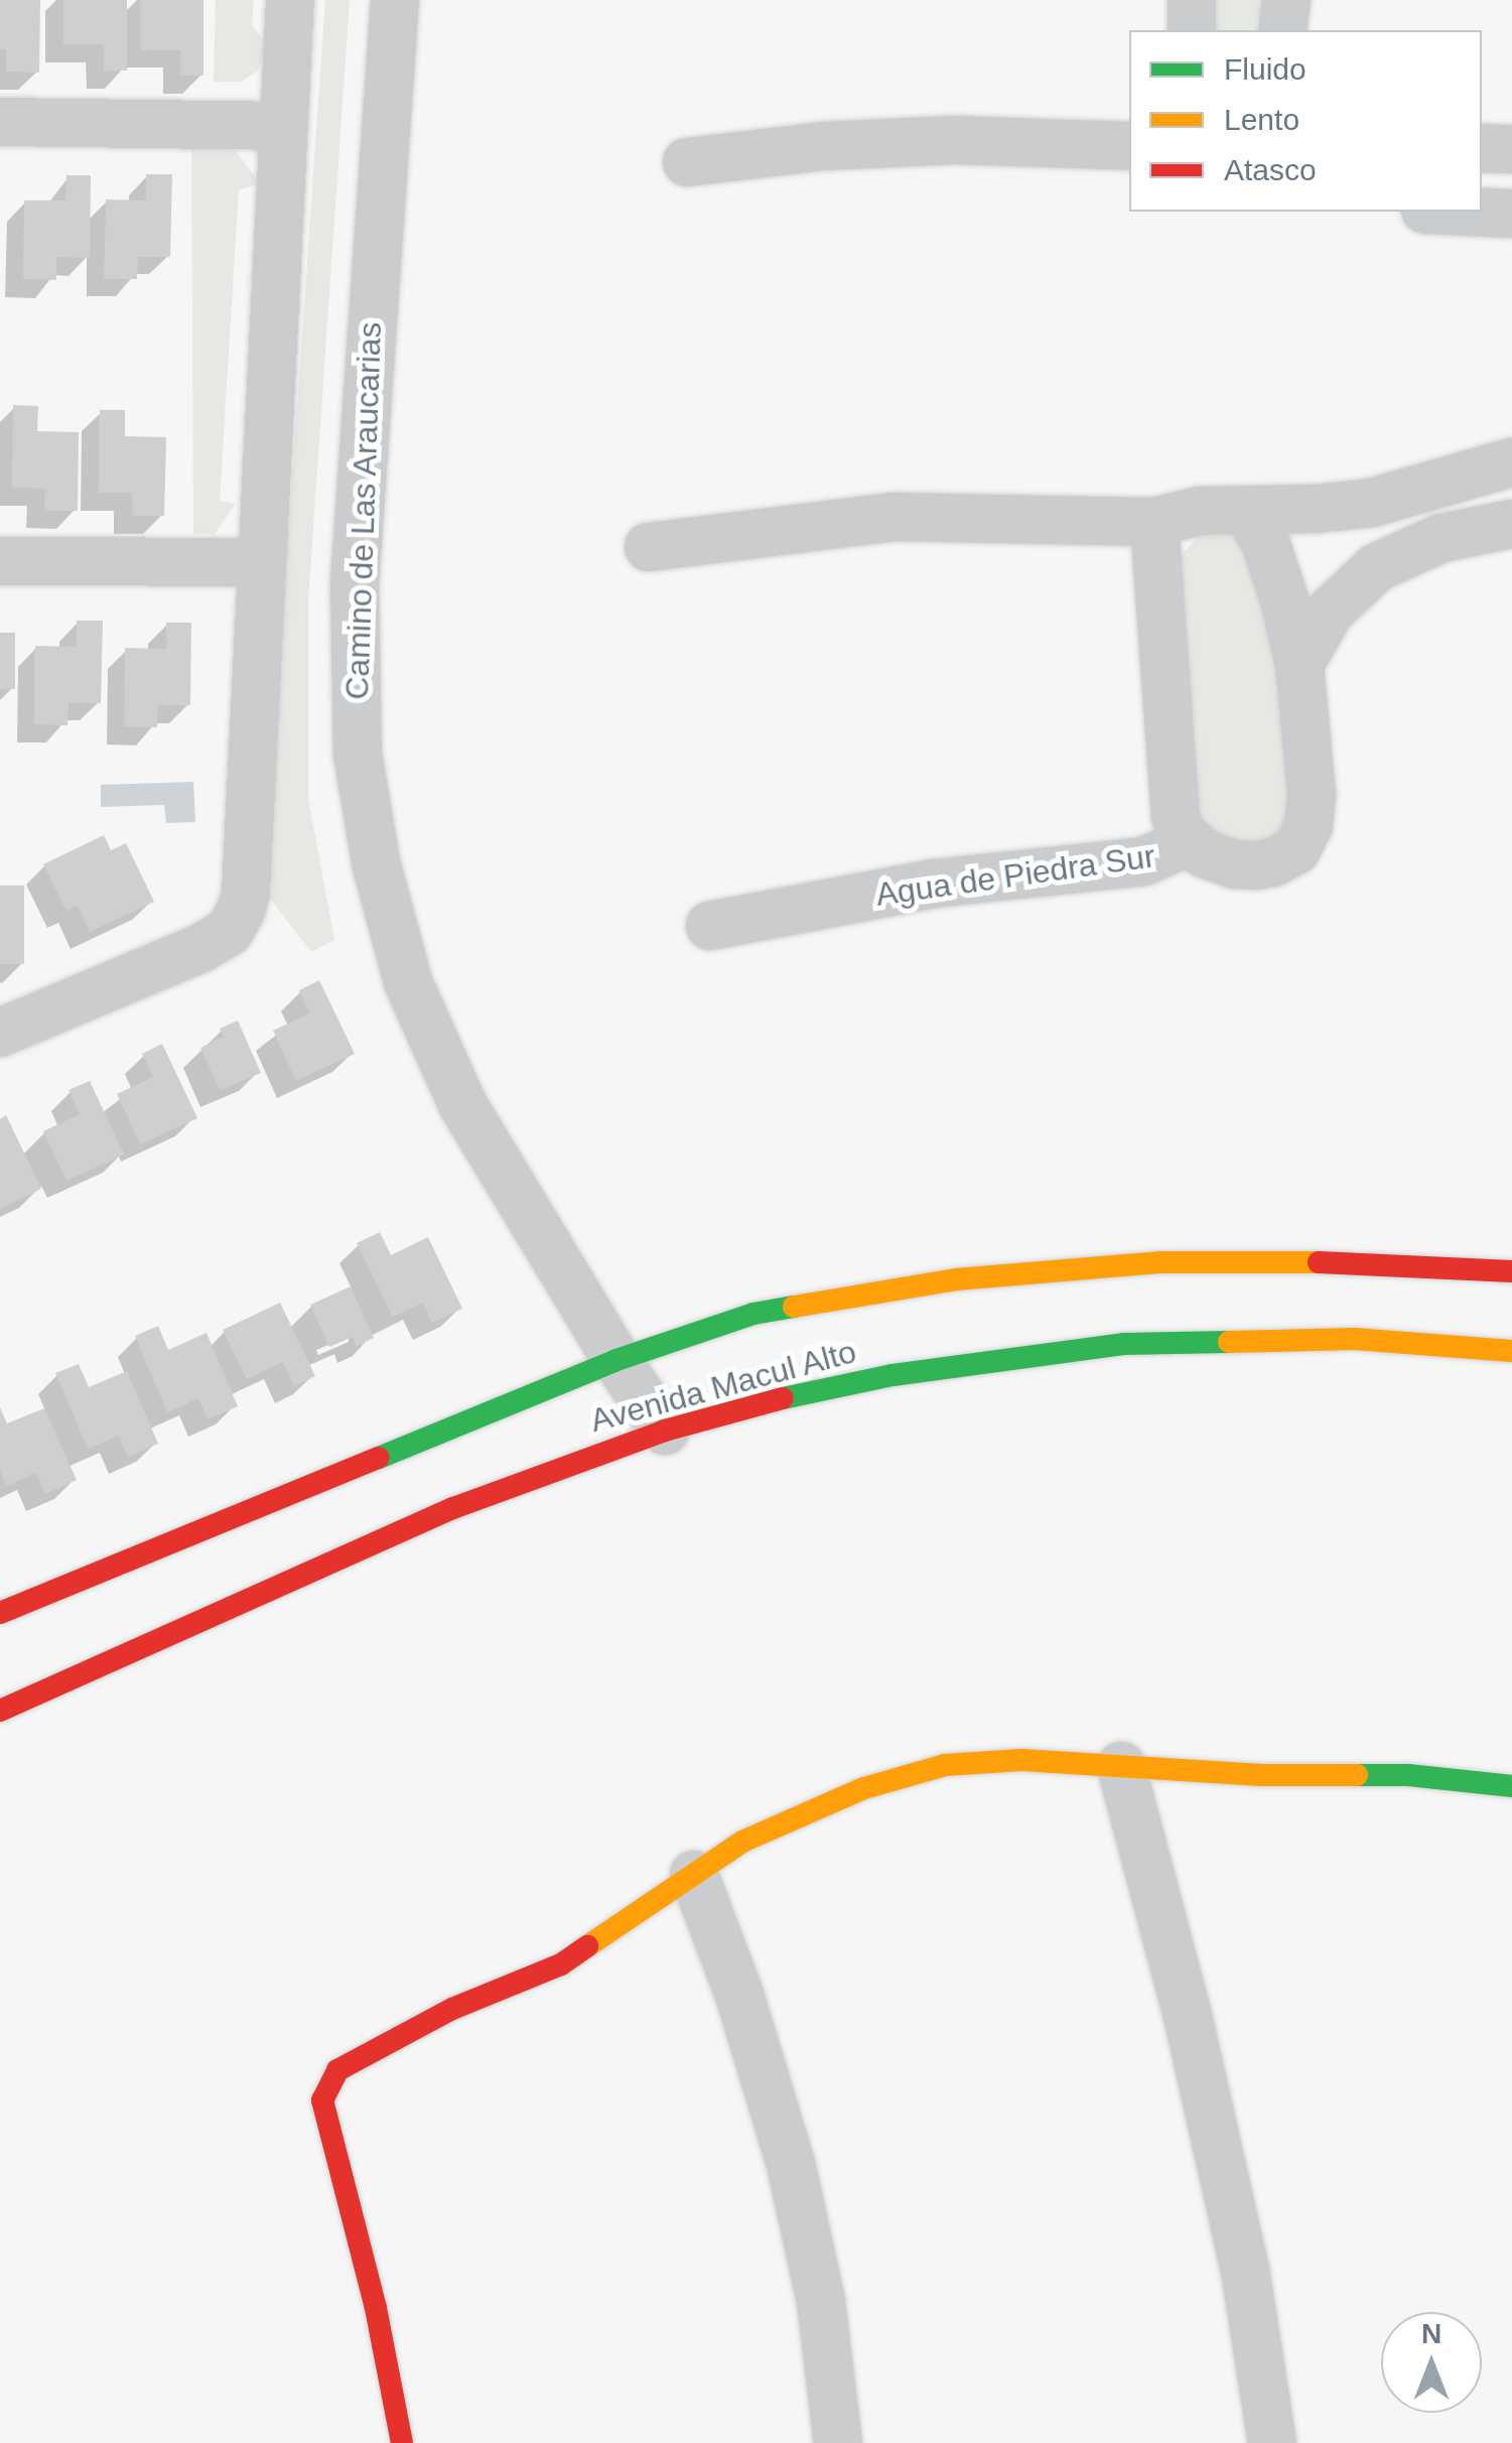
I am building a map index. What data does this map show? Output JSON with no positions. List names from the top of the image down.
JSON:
{
  "streets": {
    "street": ["Camino de Las Araucarias", "Agua de Piedra Sur", "Avenida Macul Alto"]
  },
  "crossings": [
    ["Camino de Las Araucarias", "Avenida Macul Alto"]
  ],
  "legend": ["Fluido", "Lento", "Atasco"],
  "north": "top"
}
